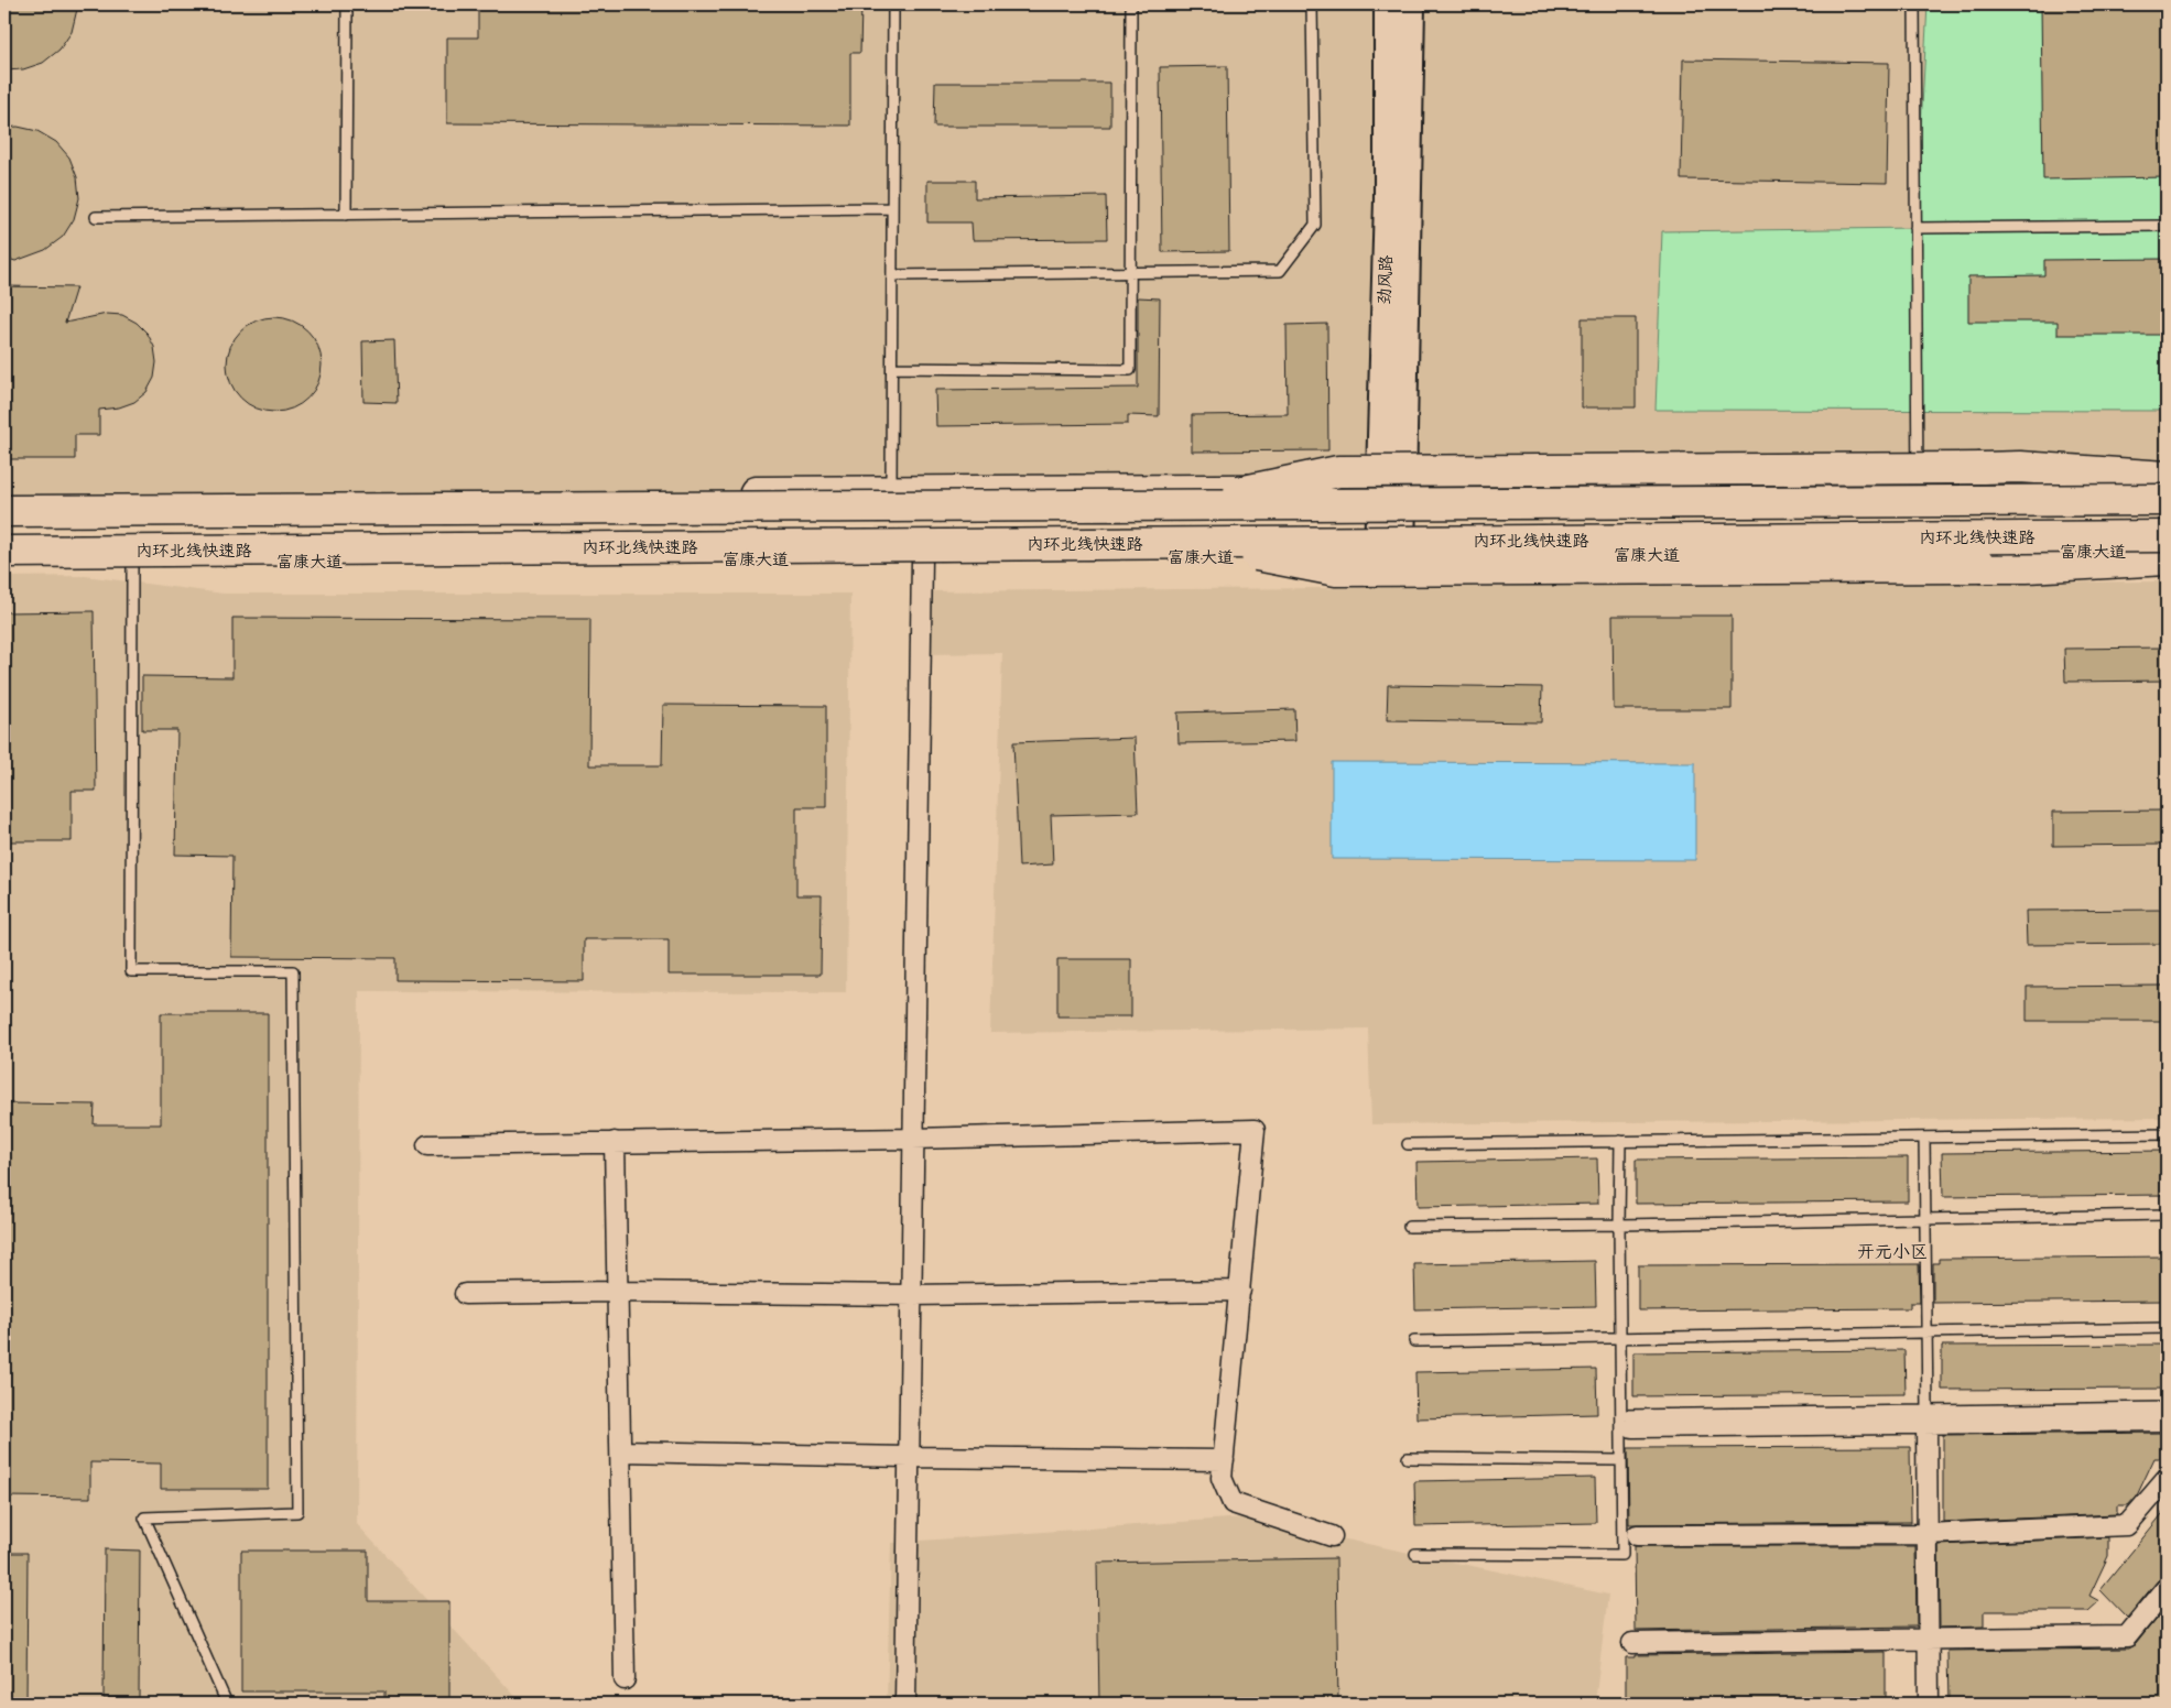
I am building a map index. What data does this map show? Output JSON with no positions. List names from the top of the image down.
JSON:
{
  "streets": {
    "main road": ["内环北线快速路", "富康大道"],
    "street": ["劲风路"]
  },
  "crossings": [
    ["劲风路", "富康大道"]
  ],
  "districts": ["开元小区"]
}
